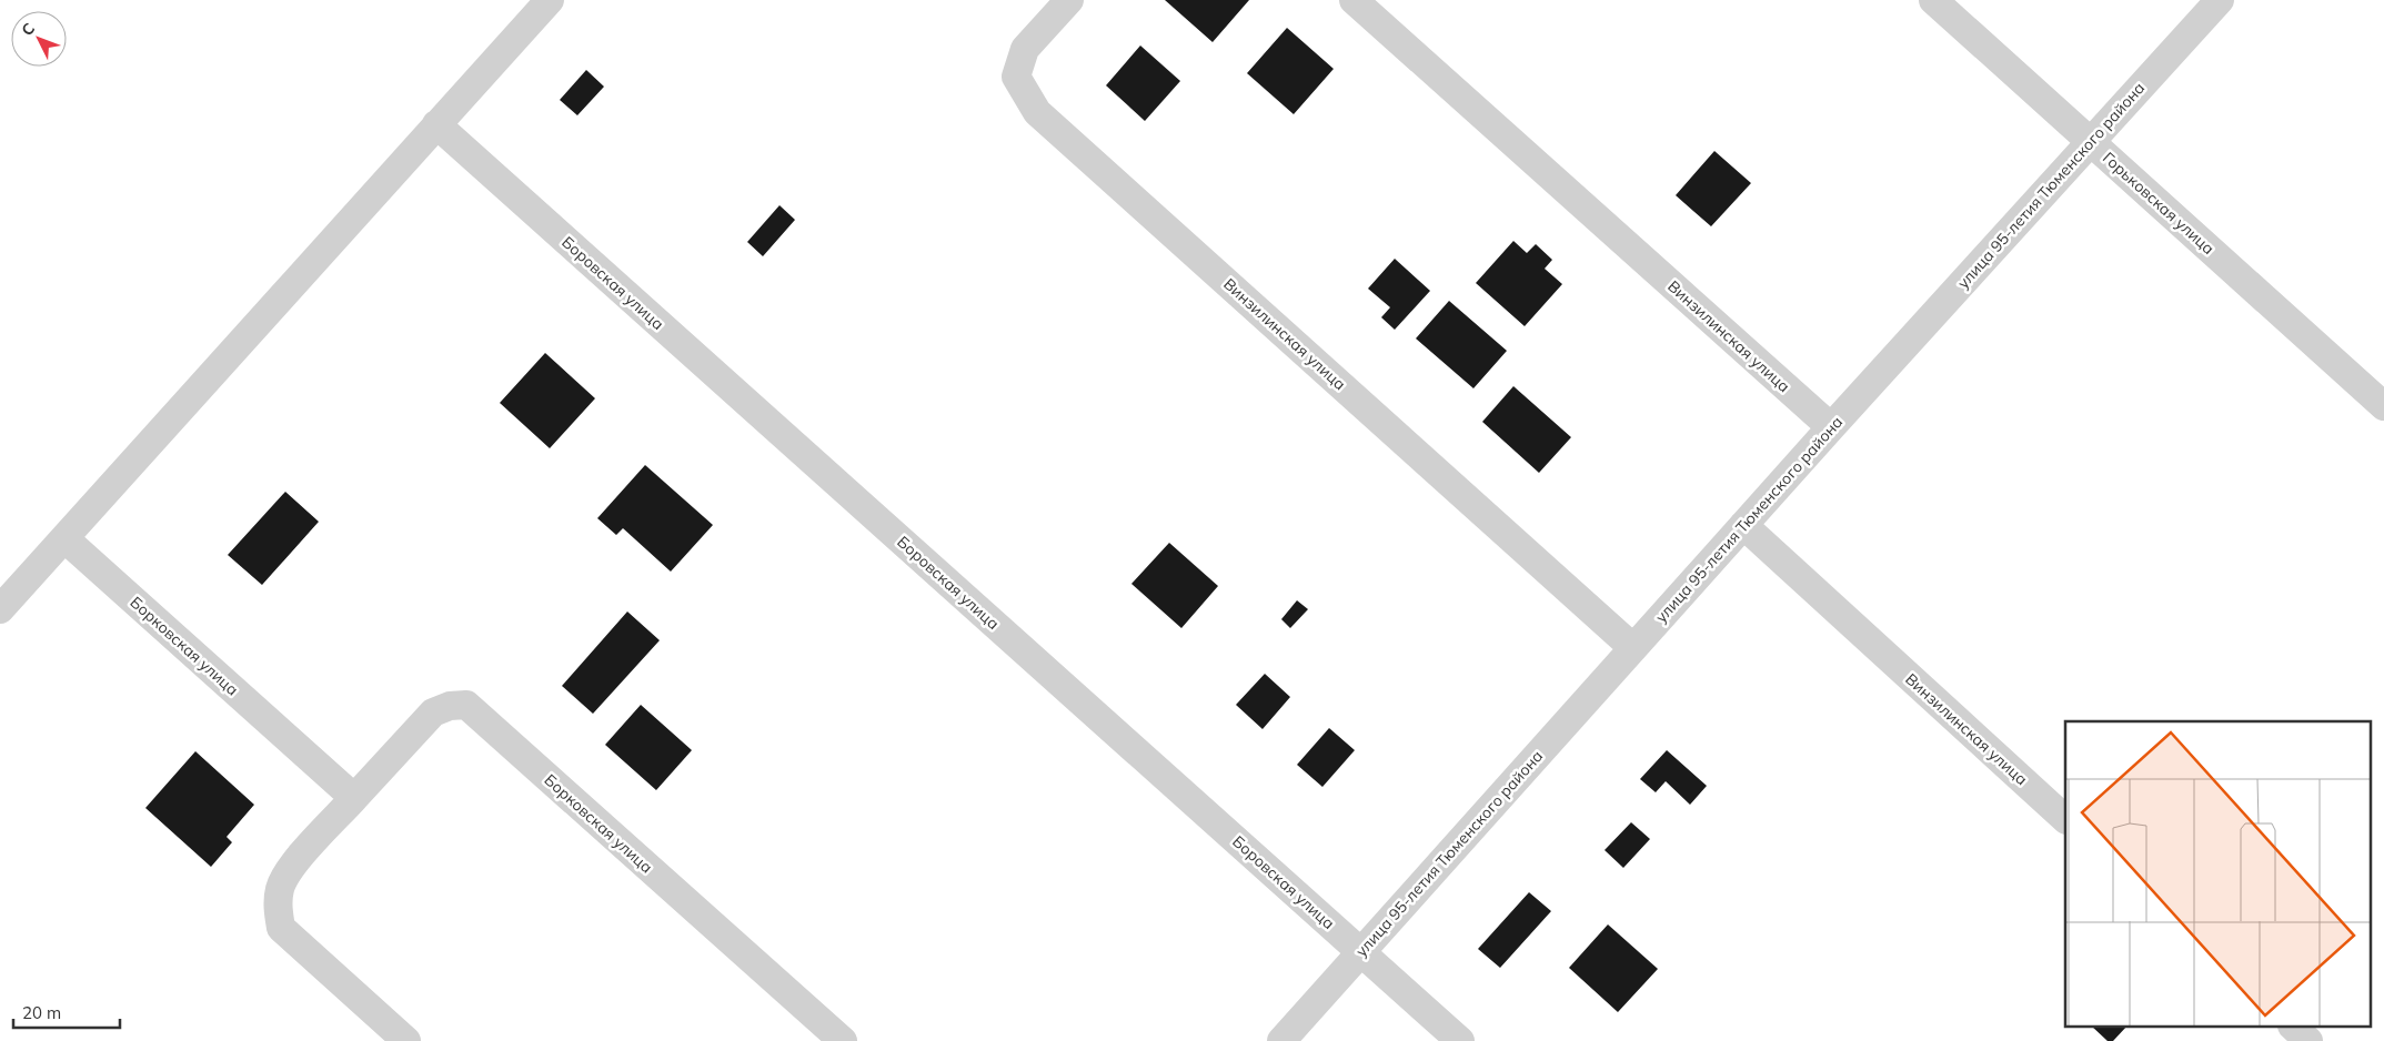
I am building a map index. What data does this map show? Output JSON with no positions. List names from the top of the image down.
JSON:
{
  "streets": {
    "street": [
      "улица 95-летия Тюменского района",
      "Горьковская улица",
      "Боровская улица",
      "Винзилинская улица",
      "Борковская улица"
    ]
  },
  "crossings": [
    ["улица 95-летия Тюменского района", "Горьковская улица"],
    ["улица 95-летия Тюменского района", "Боровская улица"],
    ["улица 95-летия Тюменского района", "Винзилинская улица"]
  ],
  "scale_bar": "20 m",
  "north": "top left"
}
